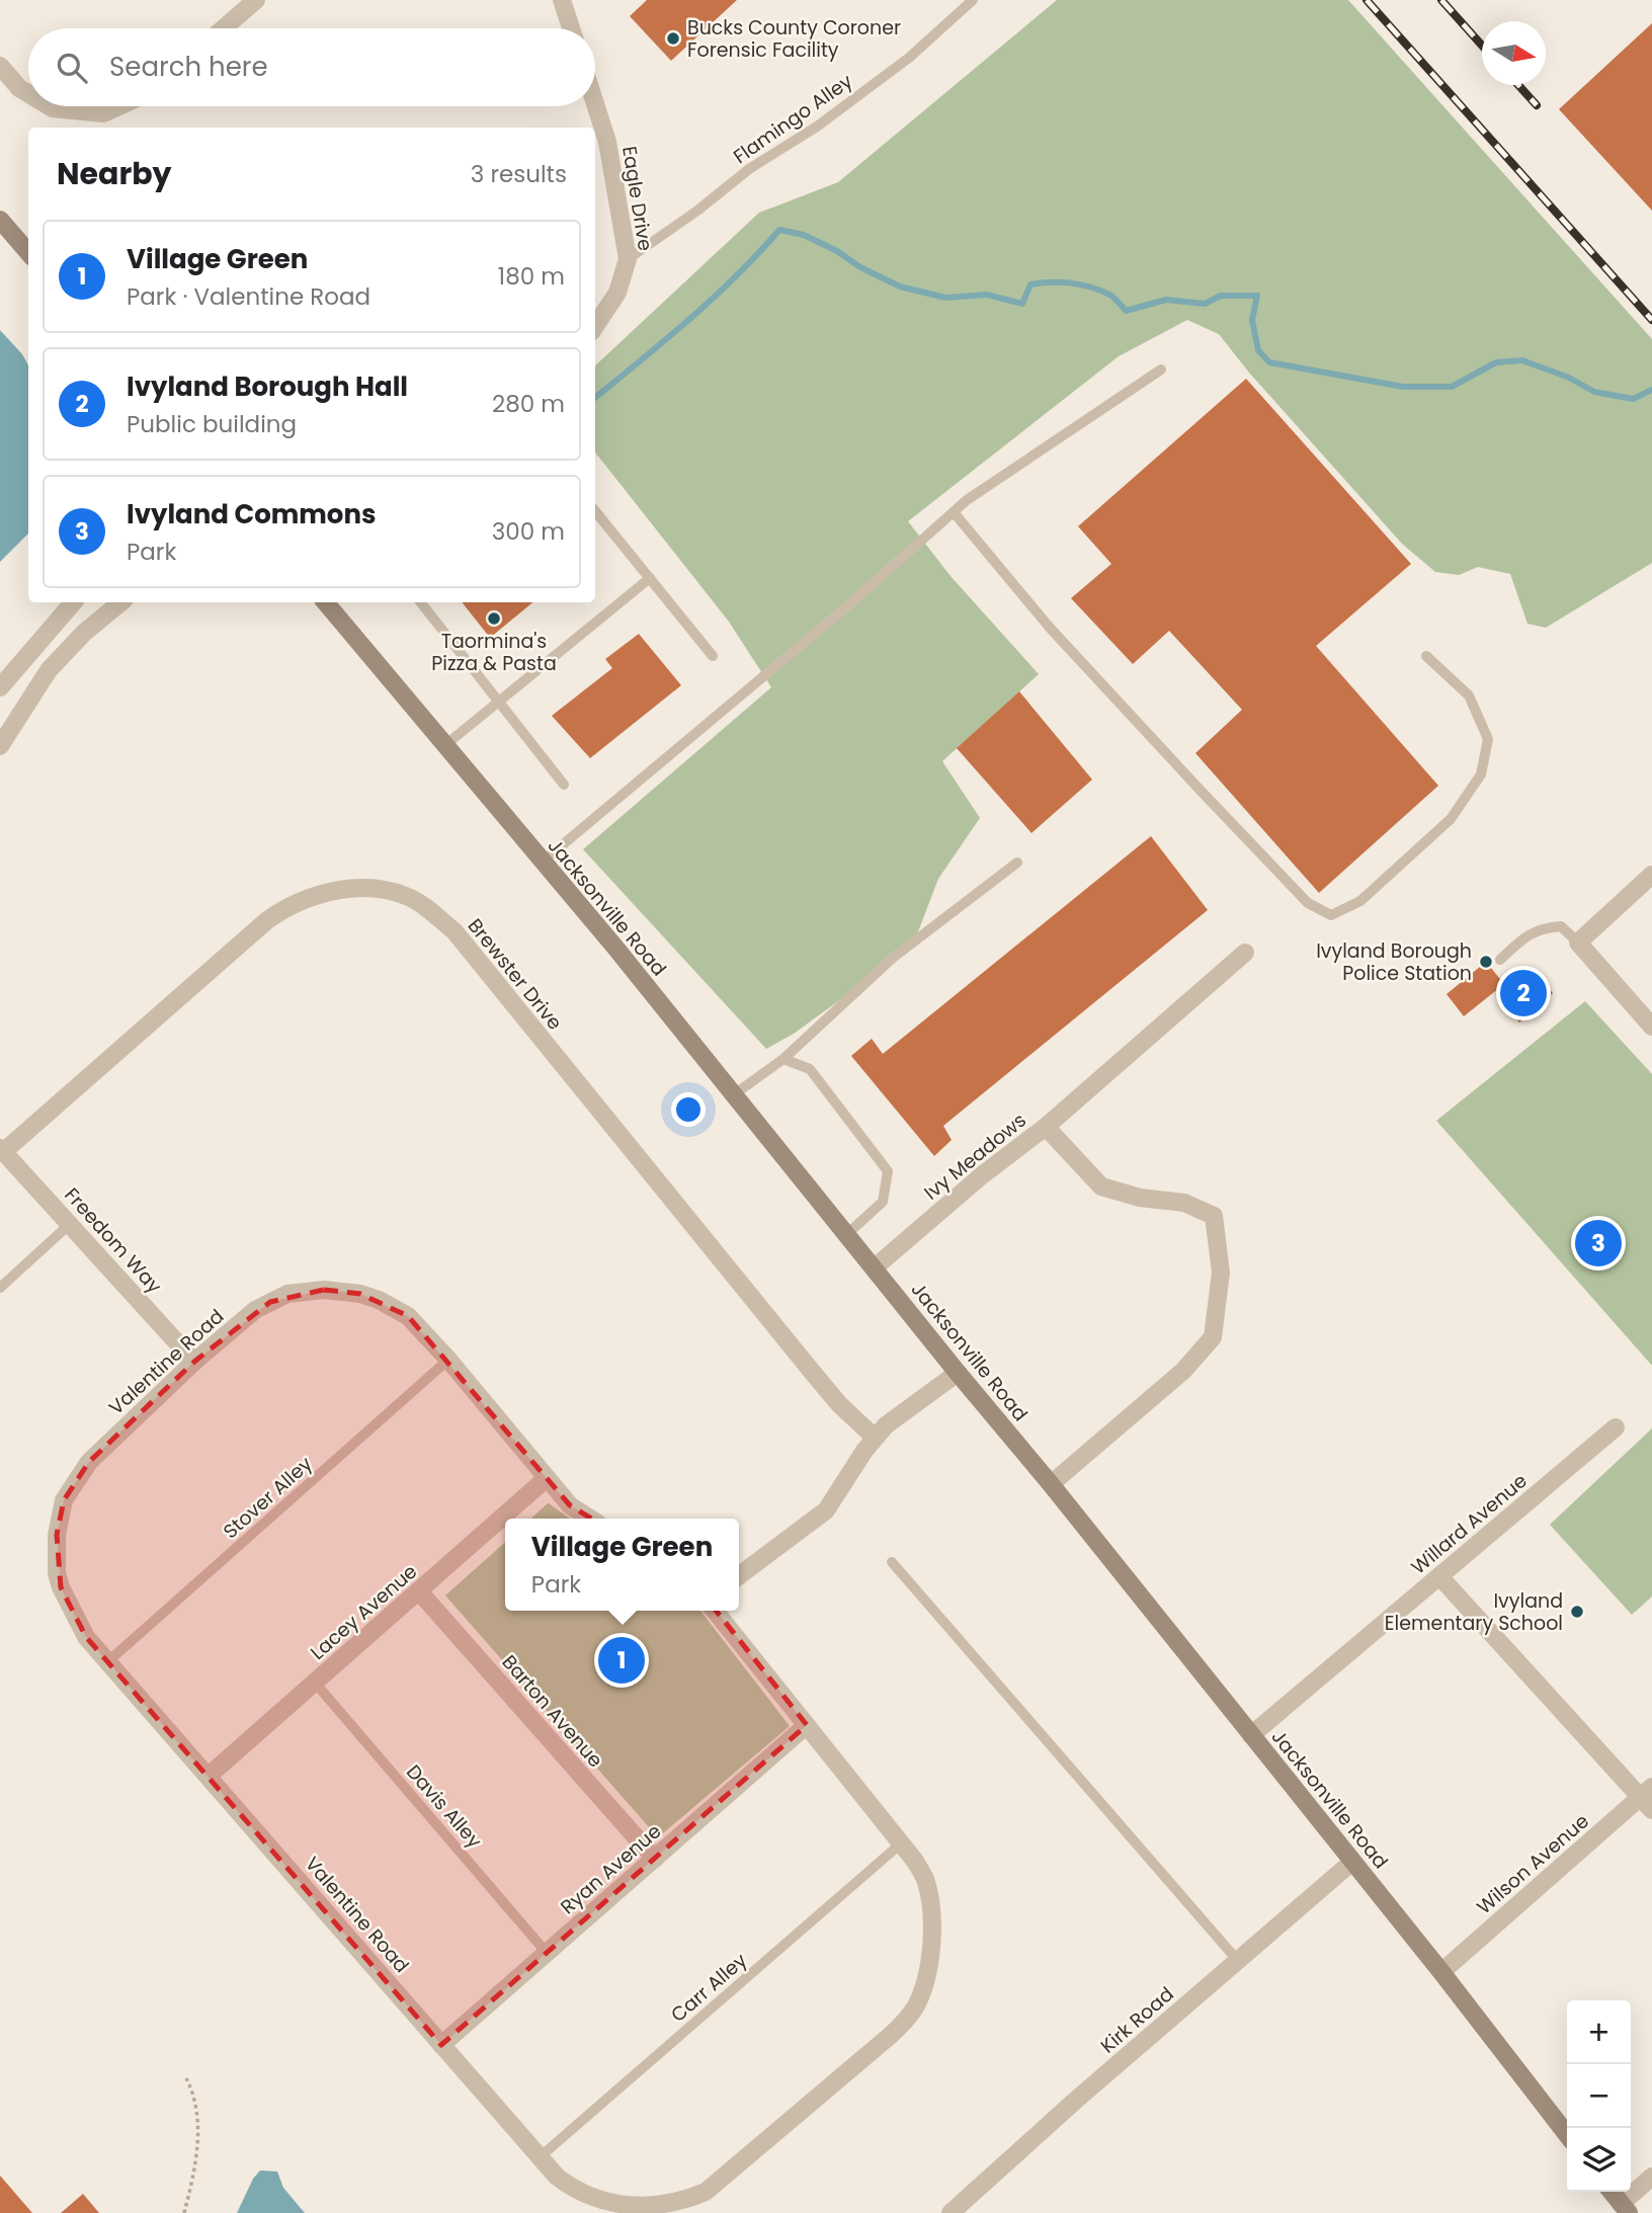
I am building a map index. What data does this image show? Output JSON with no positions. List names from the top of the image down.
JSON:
{
  "streets": {
    "main road": ["Jacksonville Road"],
    "street": [
      "Eagle Drive",
      "Brewster Drive",
      "Ivy Meadows",
      "Freedom Way",
      "Valentine Road",
      "Willard Avenue",
      "Lacey Avenue",
      "Barton Avenue",
      "Wilson Avenue",
      "Ryan Avenue",
      "Kirk Road"
    ],
    "lane": [
      "Flamingo Alley",
      "Stover Alley",
      "Davis Alley",
      "Carr Alley"
    ]
  },
  "crossings": [
    ["Flamingo Alley", "Eagle Drive"],
    ["Jacksonville Road", "Ivy Meadows"],
    ["Jacksonville Road", "Willard Avenue"],
    ["Jacksonville Road", "Wilson Avenue"],
    ["Jacksonville Road", "Kirk Road"],
    ["Brewster Drive", "Freedom Way"],
    ["Freedom Way", "Valentine Road"],
    ["Valentine Road", "Stover Alley"],
    ["Valentine Road", "Lacey Avenue"],
    ["Valentine Road", "Ryan Avenue"],
    ["Valentine Road", "Carr Alley"],
    ["Lacey Avenue", "Barton Avenue"],
    ["Lacey Avenue", "Davis Alley"],
    ["Barton Avenue", "Ryan Avenue"],
    ["Davis Alley", "Ryan Avenue"]
  ],
  "places": [
    "Bucks County Coroner Forensic Facility",
    "Taormina's Pizza & Pasta",
    "Ivyland Borough Police Station",
    "Ivyland Elementary School"
  ],
  "north": "right",
  "page": {
    "search": "Search here",
    "heading": ["Nearby", "3 results"],
    "list": [
      {
        "mark": "1",
        "name": "Village Green",
        "note": "Park · Valentine Road",
        "value": "180 m"
      },
      {
        "mark": "2",
        "name": "Ivyland Borough Hall",
        "note": "Public building",
        "value": "280 m"
      },
      {
        "mark": "3",
        "name": "Ivyland Commons",
        "note": "Park",
        "value": "300 m"
      }
    ],
    "pins": ["2", "3", "1"],
    "popup": ["Village Green", "Park"],
    "map_buttons": ["+", "−"]
  }
}
